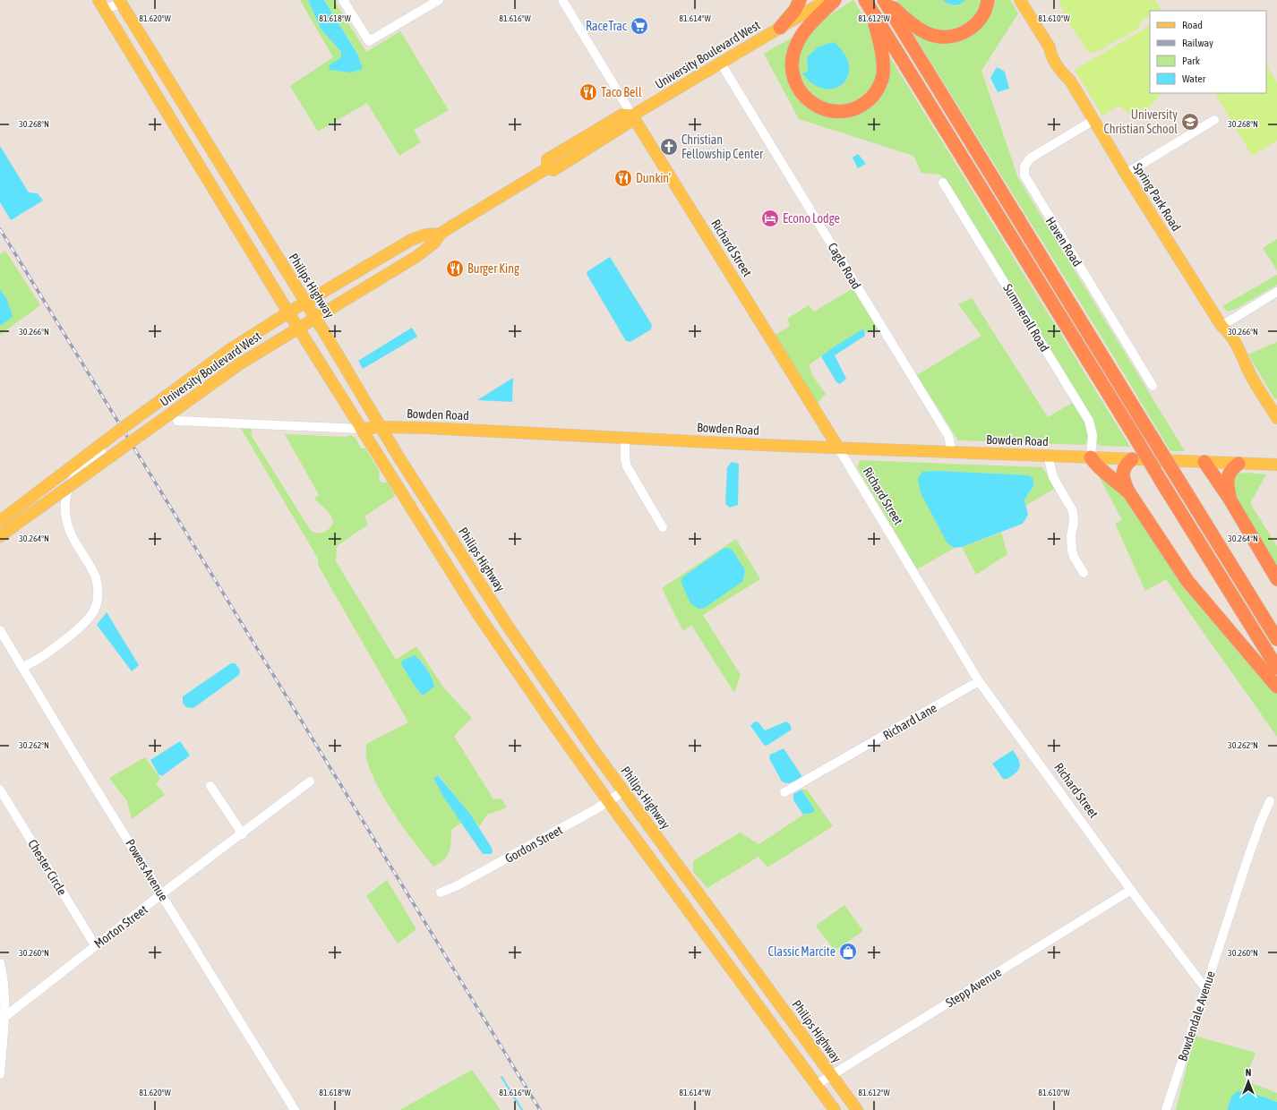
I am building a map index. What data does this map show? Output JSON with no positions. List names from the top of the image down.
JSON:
{
  "streets": {
    "main road": [
      "University Boulevard West",
      "Spring Park Road",
      "Richard Street",
      "Philips Highway",
      "Bowden Road"
    ],
    "street": [
      "Haven Road",
      "Cagle Road",
      "Summerall Road",
      "Richard Lane",
      "Gordon Street",
      "Chester Circle",
      "Powers Avenue",
      "Morton Street",
      "Stepp Avenue",
      "Bowdendale Avenue"
    ]
  },
  "crossings": [
    ["University Boulevard West", "Richard Street"],
    ["University Boulevard West", "Cagle Road"],
    ["University Boulevard West", "Philips Highway"],
    ["Spring Park Road", "Haven Road"],
    ["Richard Street", "Bowden Road"],
    ["Richard Street", "Richard Lane"],
    ["Richard Street", "Stepp Avenue"],
    ["Richard Street", "Bowdendale Avenue"],
    ["Cagle Road", "Bowden Road"],
    ["Philips Highway", "Bowden Road"],
    ["Philips Highway", "Gordon Street"],
    ["Philips Highway", "Stepp Avenue"],
    ["Summerall Road", "Bowden Road"],
    ["Chester Circle", "Morton Street"],
    ["Powers Avenue", "Morton Street"]
  ],
  "places": {
    "supermarket": ["RaceTrac"],
    "restaurant": ["Taco Bell", "Dunkin'", "Burger King"],
    "school or university": ["University Christian School"],
    "church": ["Christian Fellowship Center"],
    "hotel": ["Econo Lodge"],
    "shop": ["Classic Marcite"]
  },
  "legend": [
    "Road",
    "Railway",
    "Park",
    "Water"
  ],
  "north": "top",
  "coordinates": [
    "81.620°W",
    "81.618°W",
    "81.616°W",
    "81.614°W",
    "81.612°W",
    "81.610°W",
    "30.268°N",
    "30.266°N",
    "30.264°N",
    "30.262°N",
    "30.260°N"
  ]
}
